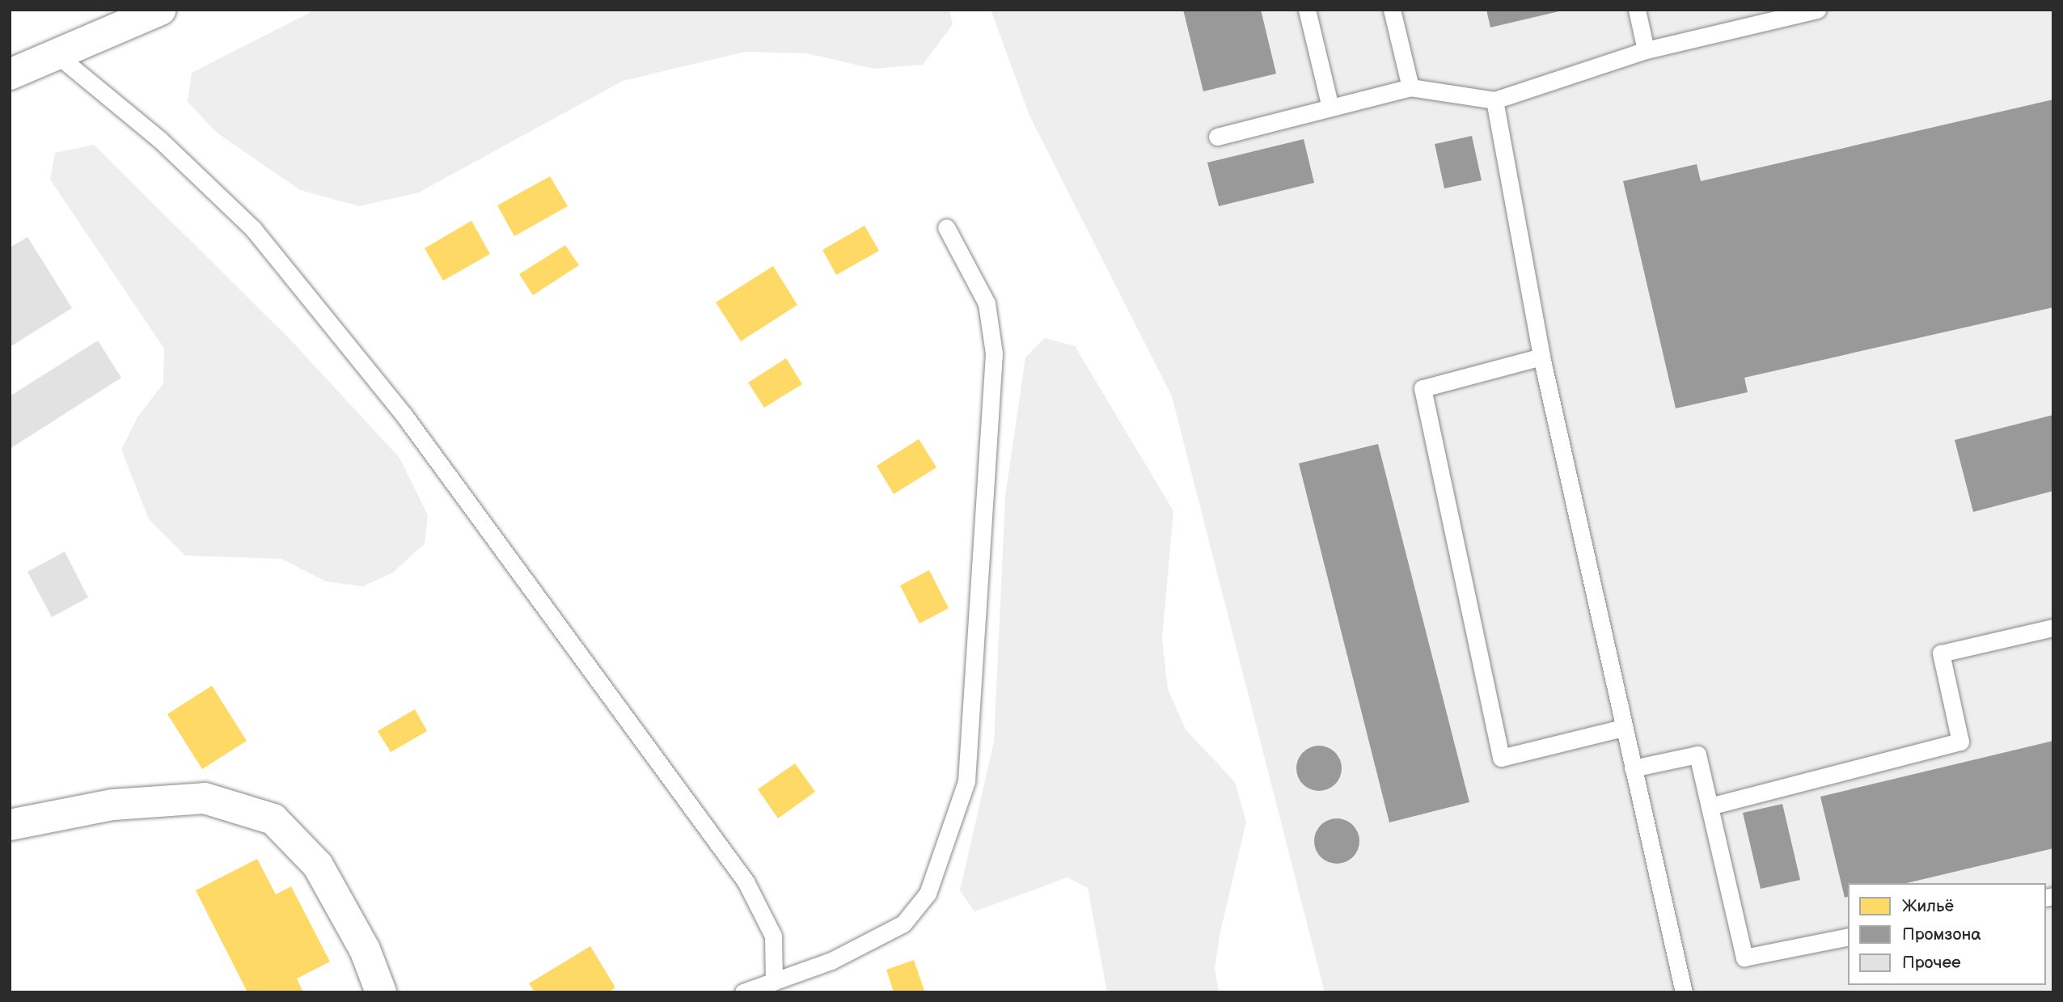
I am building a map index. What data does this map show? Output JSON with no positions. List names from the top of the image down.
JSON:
{
  "legend": ["Жильё", "Промзона", "Прочее"]
}
